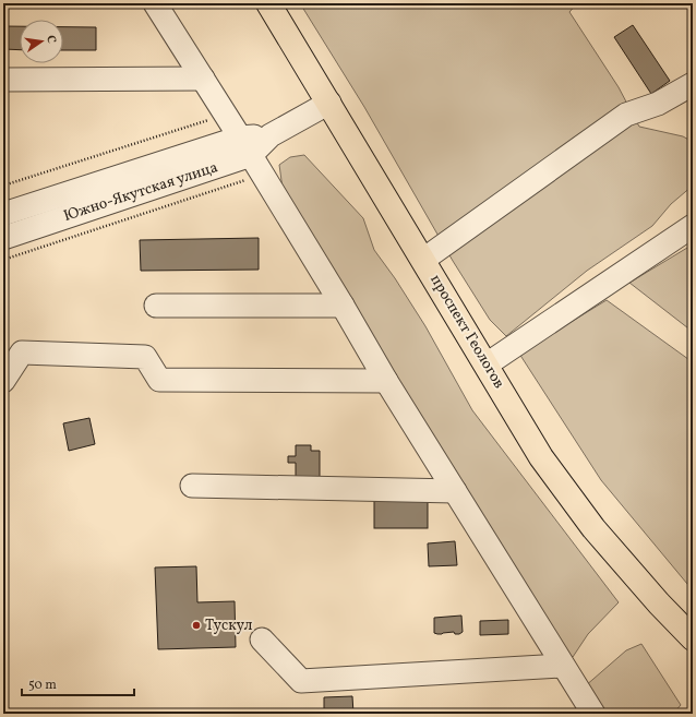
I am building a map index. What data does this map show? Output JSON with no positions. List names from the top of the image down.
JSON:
{
  "streets": {
    "main road": ["проспект Геологов"],
    "street": ["Южно-Якутская улица"]
  },
  "crossings": [
    ["Южно-Якутская улица", "проспект Геологов"]
  ],
  "places": ["Тускул"],
  "scale_bar": "50 m",
  "north": "right"
}
